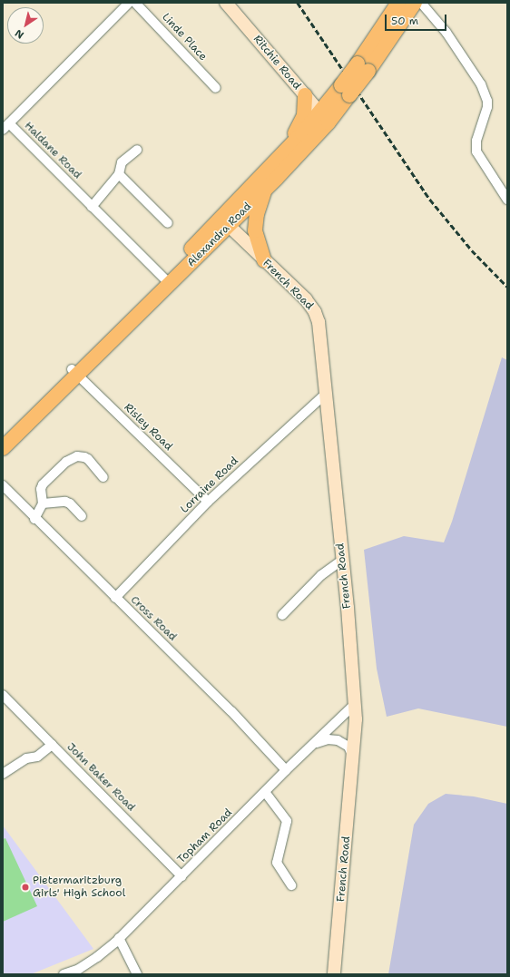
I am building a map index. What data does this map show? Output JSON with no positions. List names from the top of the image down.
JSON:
{
  "streets": {
    "main road": ["Alexandra Road"],
    "street": [
      "Linde Place",
      "Ritchie Road",
      "Haldane Road",
      "French Road",
      "Risley Road",
      "Lorraine Road",
      "Cross Road",
      "John Baker Road",
      "Topham Road"
    ]
  },
  "crossings": [
    ["Ritchie Road", "Alexandra Road"],
    ["Haldane Road", "Alexandra Road"],
    ["Alexandra Road", "French Road"],
    ["Alexandra Road", "Risley Road"],
    ["French Road", "Lorraine Road"],
    ["French Road", "Topham Road"],
    ["Risley Road", "Lorraine Road"],
    ["Lorraine Road", "Cross Road"],
    ["Cross Road", "Topham Road"],
    ["John Baker Road", "Topham Road"]
  ],
  "places": ["Pietermaritzburg Girls' High School"],
  "scale_bar": "50 m",
  "north": "bottom left"
}
